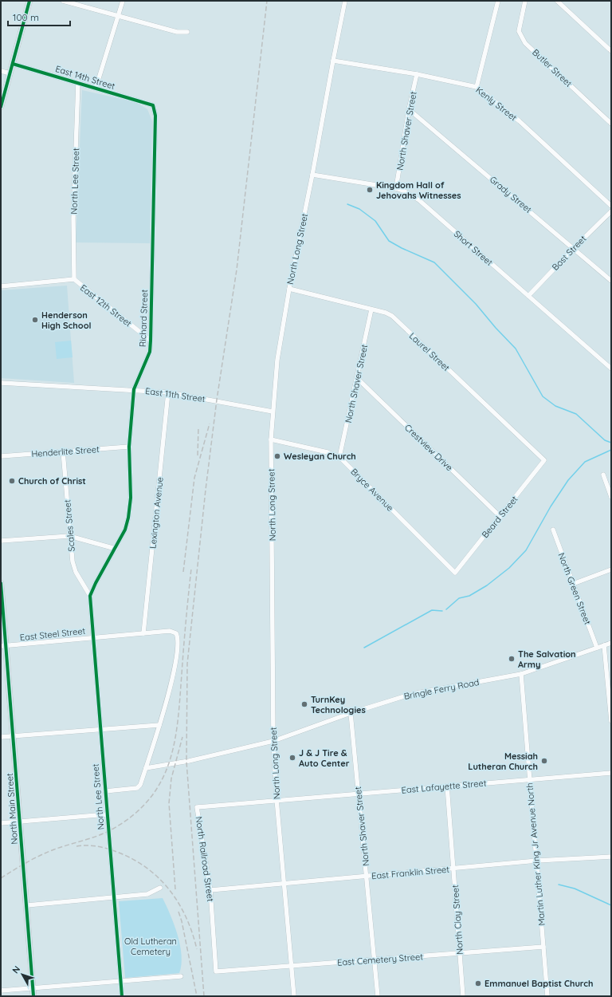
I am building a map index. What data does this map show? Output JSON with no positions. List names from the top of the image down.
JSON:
{
  "streets": {
    "main road": ["North Main Street"],
    "street": [
      "Butler Street",
      "East 14th Street",
      "Kenly Street",
      "North Shaver Street",
      "North Lee Street",
      "Grady Street",
      "Short Street",
      "North Long Street",
      "Bost Street",
      "East 12th Street",
      "Richard Street",
      "Laurel Street",
      "East 11th Street",
      "Crestview Drive",
      "Henderlite Street",
      "Bryce Avenue",
      "Lexington Avenue",
      "Beard Street",
      "Scales Street",
      "North Green Street",
      "East Steel Street",
      "Bringle Ferry Road",
      "East Lafayette Street",
      "Martin Luther King Jr Avenue North",
      "North Railroad Street",
      "East Franklin Street",
      "North Clay Street",
      "East Cemetery Street"
    ]
  },
  "crossings": [
    ["East 14th Street", "North Lee Street"],
    ["East 14th Street", "Richard Street"],
    ["Kenly Street", "North Shaver Street"],
    ["Kenly Street", "North Long Street"],
    ["North Shaver Street", "Grady Street"],
    ["North Shaver Street", "Short Street"],
    ["North Shaver Street", "Laurel Street"],
    ["North Shaver Street", "Crestview Drive"],
    ["North Shaver Street", "Bryce Avenue"],
    ["North Shaver Street", "Bringle Ferry Road"],
    ["North Shaver Street", "East Lafayette Street"],
    ["North Shaver Street", "East Franklin Street"],
    ["North Shaver Street", "East Cemetery Street"],
    ["North Lee Street", "East 12th Street"],
    ["North Lee Street", "Richard Street"],
    ["North Lee Street", "Scales Street"],
    ["North Lee Street", "East Steel Street"],
    ["Grady Street", "Bost Street"],
    ["Short Street", "North Long Street"],
    ["Short Street", "Bost Street"],
    ["North Long Street", "Laurel Street"],
    ["North Long Street", "East 11th Street"],
    ["North Long Street", "Bryce Avenue"],
    ["North Long Street", "Bringle Ferry Road"],
    ["North Long Street", "East Lafayette Street"],
    ["North Long Street", "North Railroad Street"],
    ["North Long Street", "East Franklin Street"],
    ["North Long Street", "East Cemetery Street"],
    ["East 12th Street", "Richard Street"],
    ["Richard Street", "East 11th Street"],
    ["Richard Street", "Henderlite Street"],
    ["Richard Street", "Scales Street"],
    ["Laurel Street", "Beard Street"],
    ["East 11th Street", "Lexington Avenue"],
    ["Crestview Drive", "Beard Street"],
    ["Henderlite Street", "Scales Street"],
    ["Bryce Avenue", "Beard Street"],
    ["Lexington Avenue", "East Steel Street"],
    ["North Green Street", "Bringle Ferry Road"],
    ["East Steel Street", "North Main Street"],
    ["Bringle Ferry Road", "Martin Luther King Jr Avenue North"],
    ["East Lafayette Street", "Martin Luther King Jr Avenue North"],
    ["East Lafayette Street", "North Railroad Street"],
    ["East Lafayette Street", "North Clay Street"],
    ["Martin Luther King Jr Avenue North", "East Franklin Street"],
    ["Martin Luther King Jr Avenue North", "East Cemetery Street"],
    ["North Railroad Street", "East Franklin Street"],
    ["North Railroad Street", "East Cemetery Street"],
    ["East Franklin Street", "North Clay Street"],
    ["North Clay Street", "East Cemetery Street"]
  ],
  "parks": ["Old Lutheran Cemetery"],
  "places": [
    "Kingdom Hall of Jehovahs Witnesses",
    "Henderson High School",
    "Wesleyan Church",
    "Church of Christ",
    "The Salvation Army",
    "TurnKey Technologies",
    "J & J Tire & Auto Center",
    "Messiah Lutheran Church",
    "Emmanuel Baptist Church"
  ],
  "scale_bar": "100 m",
  "north": "top left"
}
